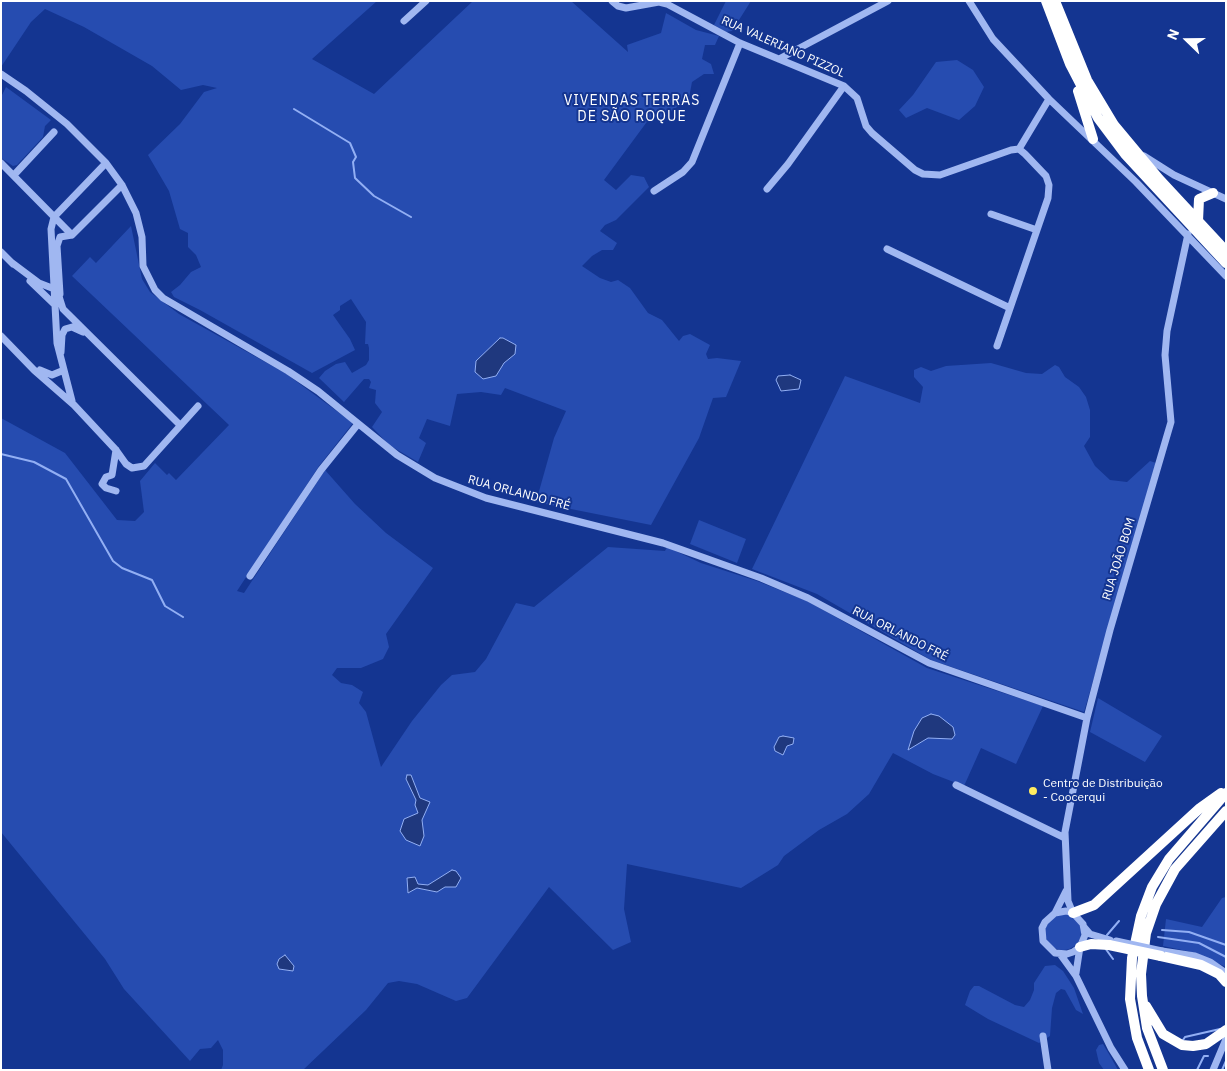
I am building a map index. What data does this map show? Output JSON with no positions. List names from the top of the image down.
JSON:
{
  "streets": {
    "street": ["RUA VALERIANO PIZZOL", "RUA ORLANDO FRÉ", "RUA JOÃO BOM"]
  },
  "crossings": [
    ["RUA ORLANDO FRÉ", "RUA JOÃO BOM"]
  ],
  "districts": ["VIVENDAS TERRAS DE SÃO ROQUE"],
  "places": ["Centro de Distribuição - Coocerqui"],
  "north": "left"
}
